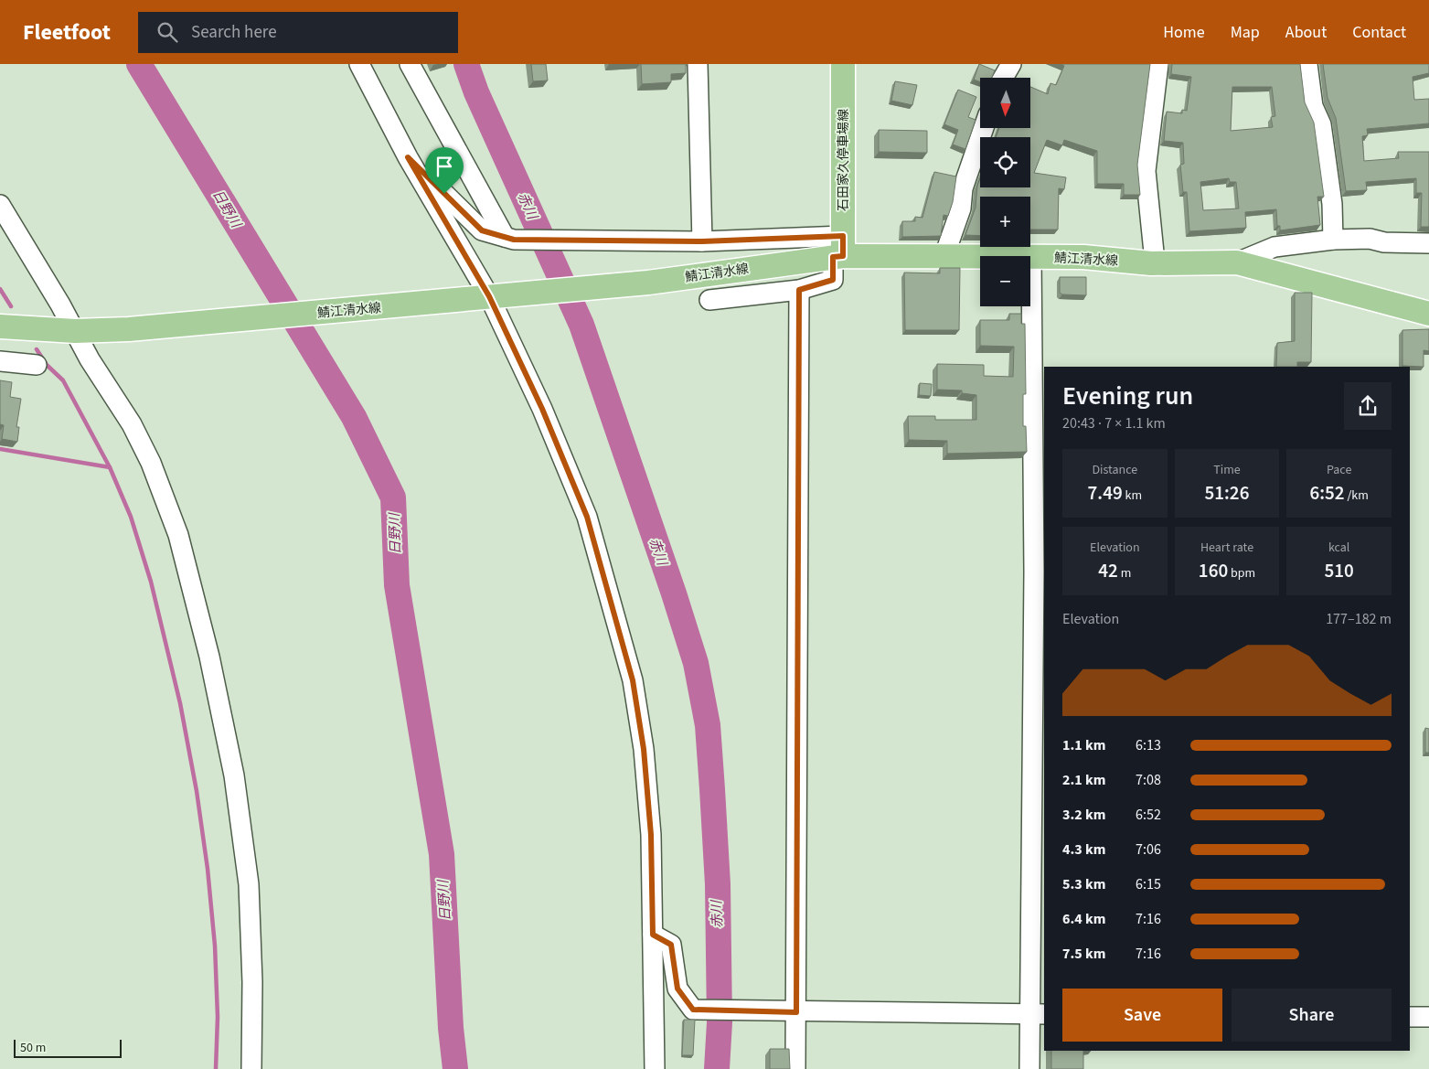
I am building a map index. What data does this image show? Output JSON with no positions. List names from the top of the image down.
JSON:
{
  "streets": {
    "main road": ["石田家久停車場線", "鯖江清水線"]
  },
  "crossings": [
    ["石田家久停車場線", "鯖江清水線"]
  ],
  "water": ["赤川", "日野川"],
  "scale_bar": "50 m",
  "north": "bottom",
  "page": {
    "header": "Fleetfoot",
    "search": "Search here",
    "nav": [
      "Home",
      "Map",
      "About",
      "Contact"
    ],
    "map_buttons": ["+", "−"],
    "heading": ["Evening run", "20:43 · 7 × 1.1 km"],
    "stats": [
      ["Distance", "7.49 km"],
      ["Time", "51:26"],
      ["Pace", "6:52 /km"],
      ["Elevation", "42 m"],
      ["Heart rate", "160 bpm"],
      ["kcal", "510"]
    ],
    "chart": ["Elevation", "177–182 m"],
    "list": [
      {
        "name": "1.1 km",
        "note": "6:13"
      },
      {
        "name": "2.1 km",
        "note": "7:08"
      },
      {
        "name": "3.2 km",
        "note": "6:52"
      },
      {
        "name": "4.3 km",
        "note": "7:06"
      },
      {
        "name": "5.3 km",
        "note": "6:15"
      },
      {
        "name": "6.4 km",
        "note": "7:16"
      },
      {
        "name": "7.5 km",
        "note": "7:16"
      }
    ],
    "buttons": ["Save", "Share"],
    "scale": "50 m"
  }
}
